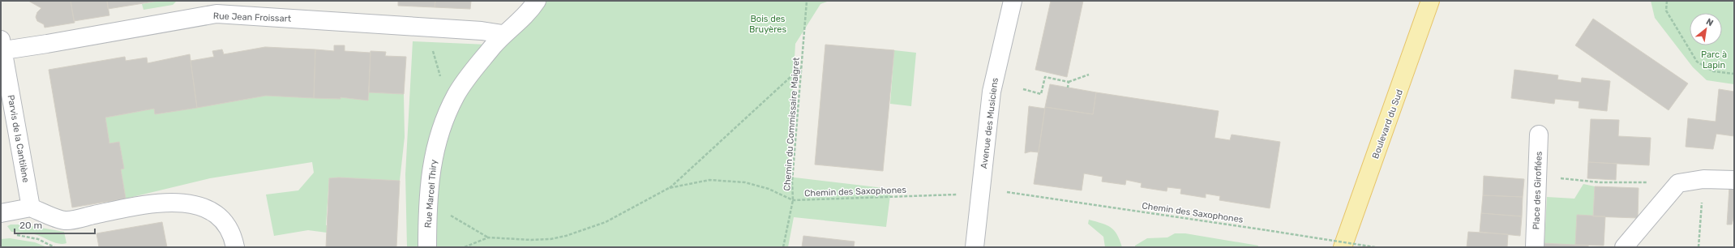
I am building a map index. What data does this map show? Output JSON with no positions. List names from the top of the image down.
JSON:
{
  "streets": {
    "main road": ["Boulevard du Sud"],
    "street": [
      "Rue Jean Froissart",
      "Avenue des Musiciens",
      "Parvis de la Cantilène",
      "Place des Giroflées",
      "Rue Marcel Thiry"
    ],
    "path": ["Chemin du Commissaire Maigret", "Chemin des Saxophones"]
  },
  "crossings": [
    ["Rue Jean Froissart", "Parvis de la Cantilène"],
    ["Rue Jean Froissart", "Rue Marcel Thiry"],
    ["Chemin du Commissaire Maigret", "Chemin des Saxophones"]
  ],
  "parks": ["Bois des Bruyères", "Parc à Lapin"],
  "scale_bar": "20 m",
  "north": "top right"
}
